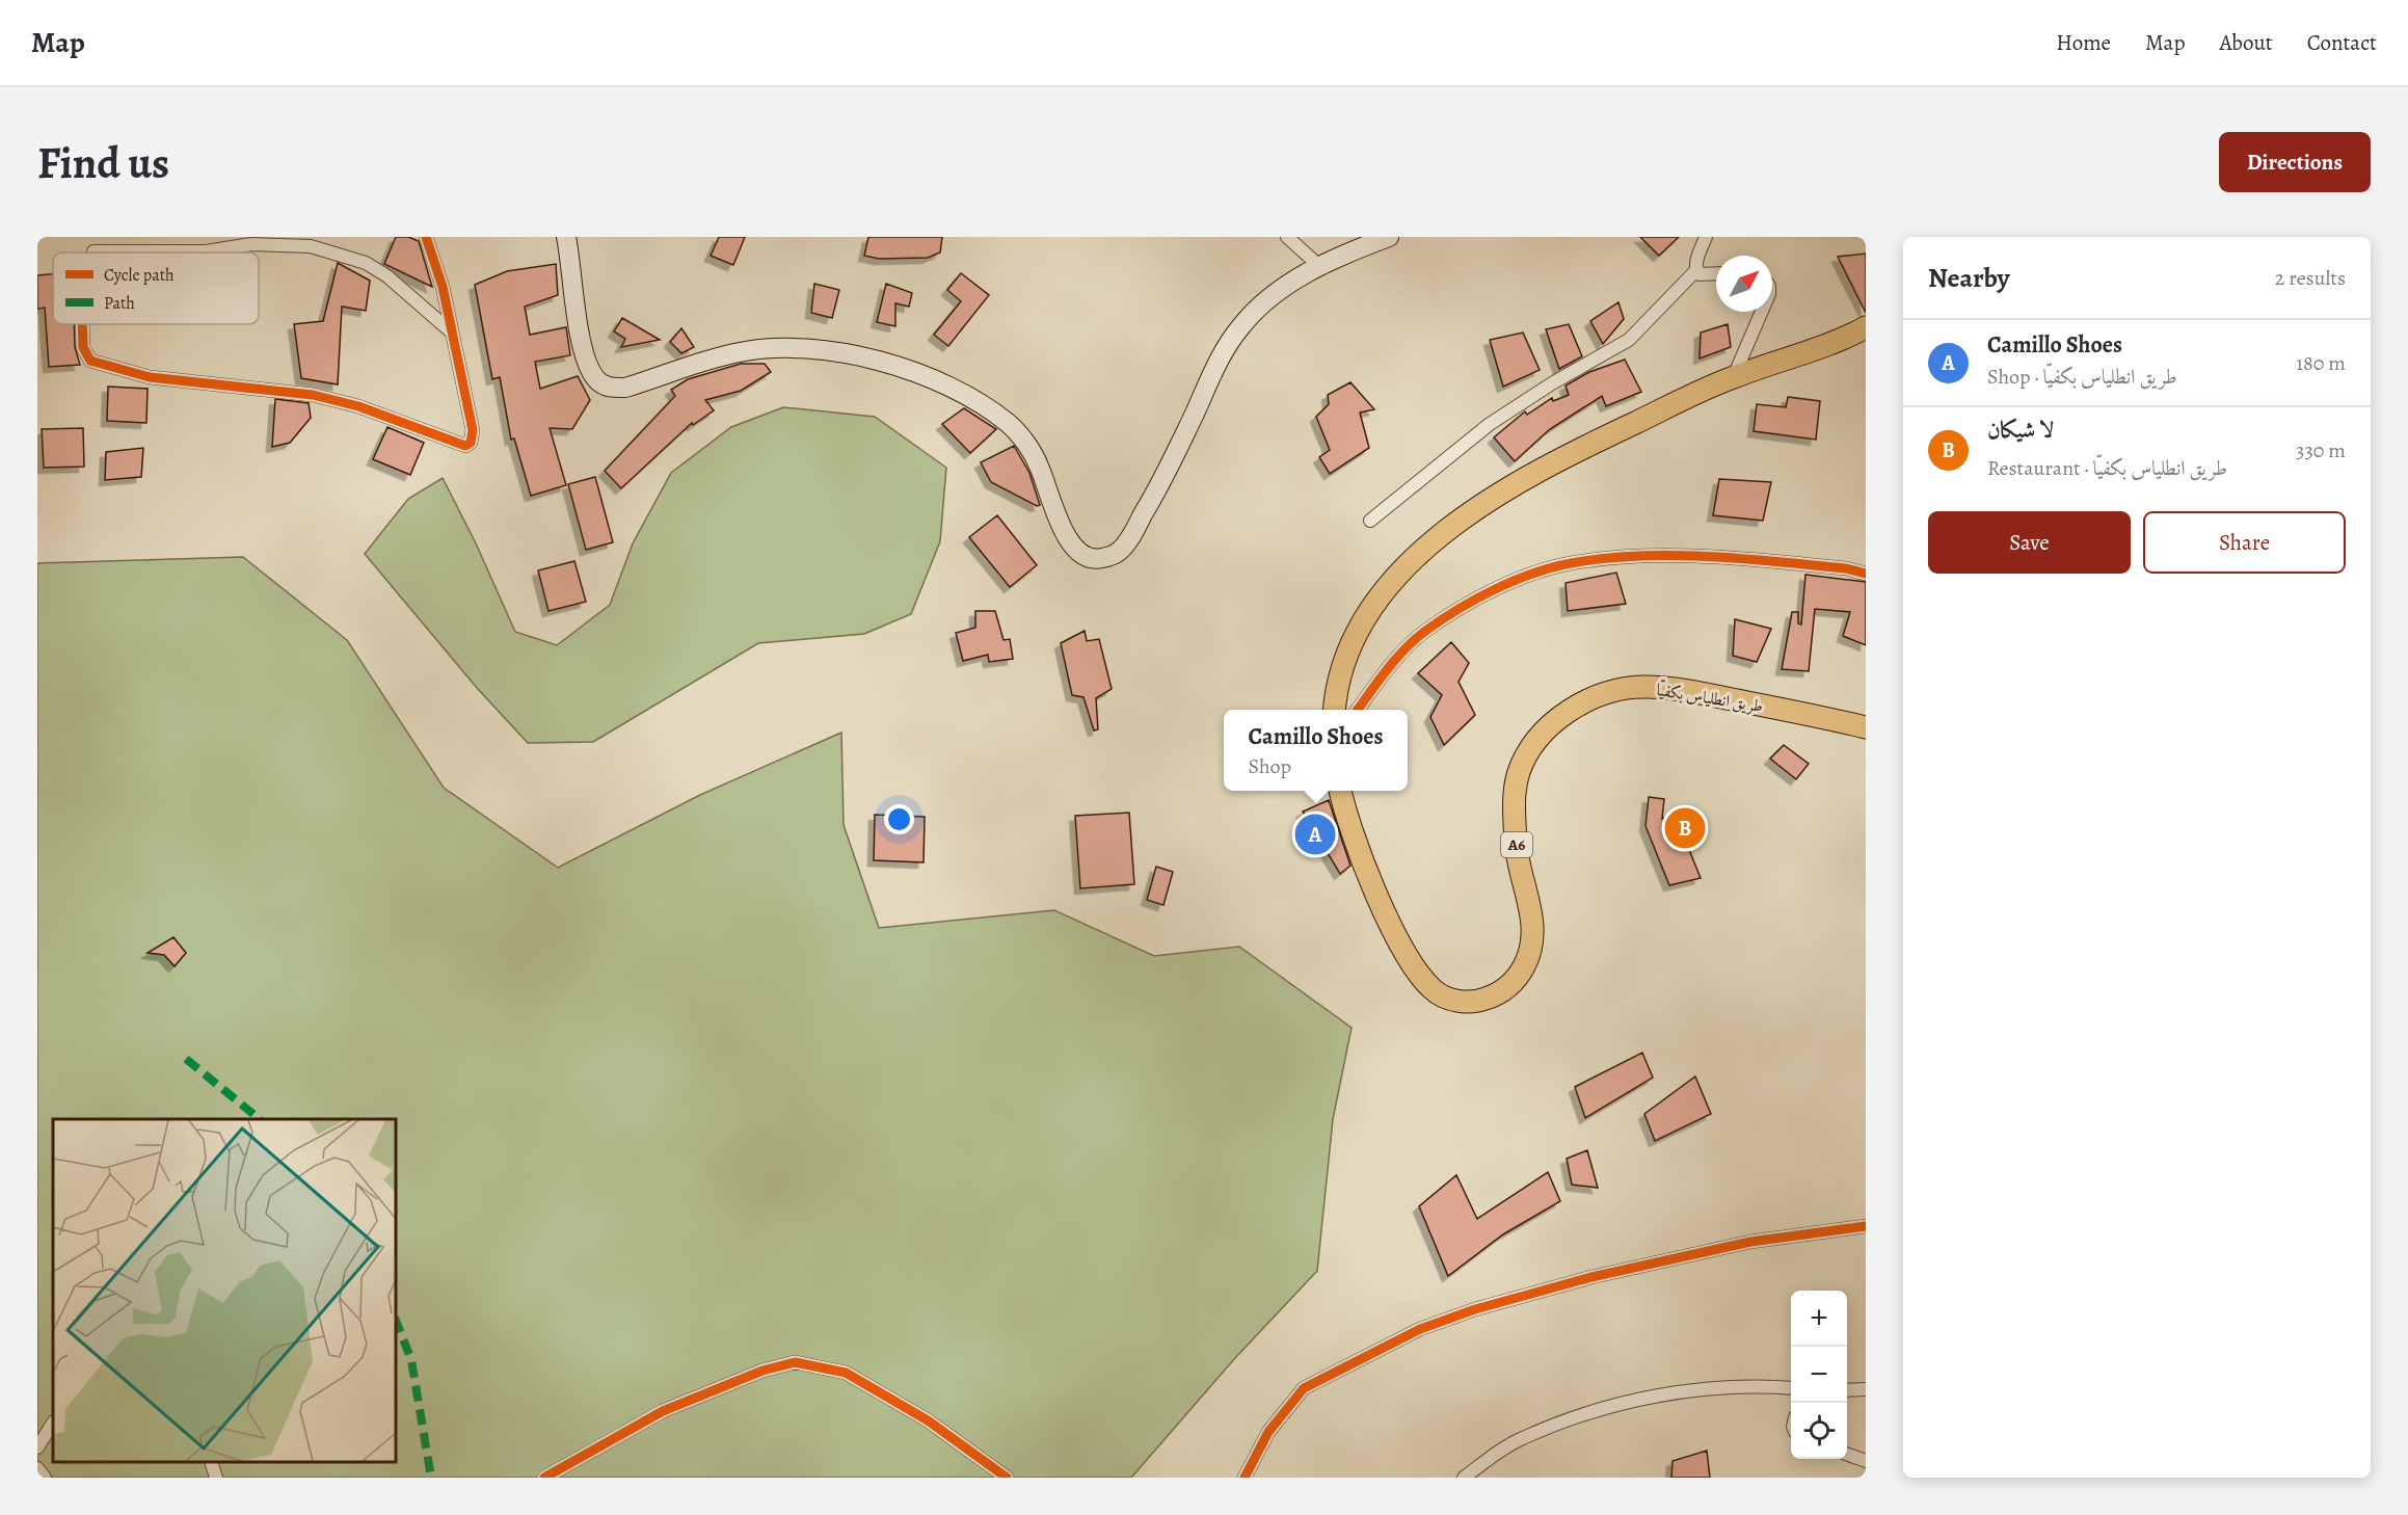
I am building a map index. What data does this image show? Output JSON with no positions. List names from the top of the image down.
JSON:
{
  "streets": {
    "highway": ["طريق انطلياس بكفيّا", "A6"]
  },
  "legend": ["Cycle path", "Path"],
  "north": "top right",
  "page": {
    "header": "Map",
    "nav": [
      "Home",
      "Map",
      "About",
      "Contact"
    ],
    "buttons": [
      "Directions",
      ["Save", "Share"]
    ],
    "title": "Find us",
    "heading": ["Nearby", "2 results"],
    "list": [
      {
        "mark": "A",
        "name": "Camillo Shoes",
        "note": "Shop · طريق انطلياس بكفيّا",
        "value": "180 m"
      },
      {
        "mark": "B",
        "name": "لا شيكان",
        "note": "Restaurant · طريق انطلياس بكفيّا",
        "value": "330 m"
      }
    ],
    "popup": ["Camillo Shoes", "Shop"],
    "pins": ["B", "A"],
    "map_buttons": ["+", "−"]
  }
}
